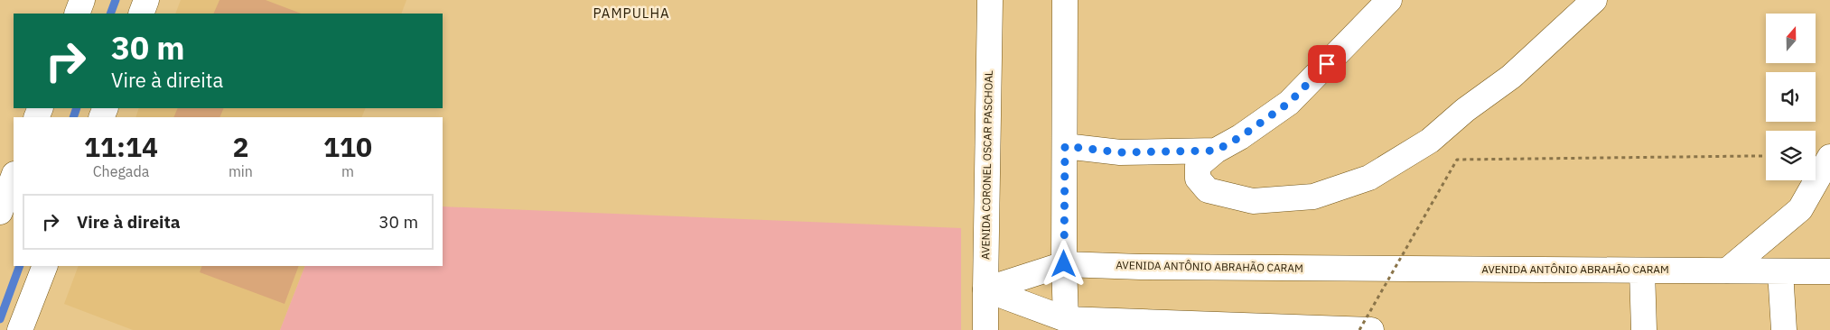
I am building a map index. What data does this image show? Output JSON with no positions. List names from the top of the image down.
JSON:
{
  "streets": {
    "main road": ["AVENIDA CORONEL OSCAR PASCHOAL", "AVENIDA ANTÔNIO ABRAHÃO CARAM"]
  },
  "crossings": [
    ["AVENIDA CORONEL OSCAR PASCHOAL", "AVENIDA ANTÔNIO ABRAHÃO CARAM"]
  ],
  "districts": ["PAMPULHA"],
  "north": "top",
  "page": {
    "turn": ["30 m", "Vire à direita"],
    "eta": [
      "11:14",
      "Chegada",
      "2",
      "min",
      "110",
      "m"
    ],
    "list": [
      {
        "name": "Vire à direita",
        "value": "30 m"
      }
    ]
  }
}
